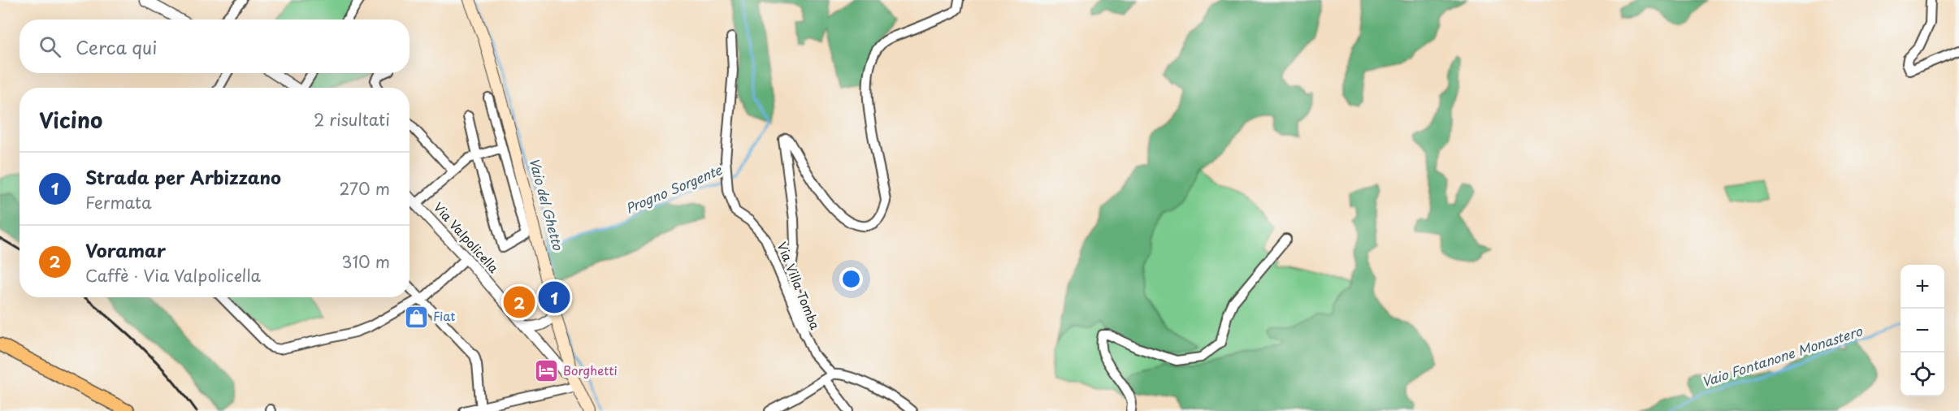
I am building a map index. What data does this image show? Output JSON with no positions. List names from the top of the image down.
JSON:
{
  "streets": {
    "street": ["Via Valpolicella", "Via Villa Tomba"]
  },
  "water": ["Progno Sorgente", "Vaio del Ghetto", "Vaio Fontanone Monastero"],
  "places": {
    "shop": ["Fiat"],
    "hotel": ["Borghetti"]
  },
  "page": {
    "search": "Cerca qui",
    "heading": ["Vicino", "2 risultati"],
    "list": [
      {
        "mark": "1",
        "name": "Strada per Arbizzano",
        "note": "Fermata",
        "value": "270 m"
      },
      {
        "mark": "2",
        "name": "Voramar",
        "note": "Caffè · Via Valpolicella",
        "value": "310 m"
      }
    ],
    "map_buttons": ["+", "−"],
    "pins": ["1", "2"]
  }
}
